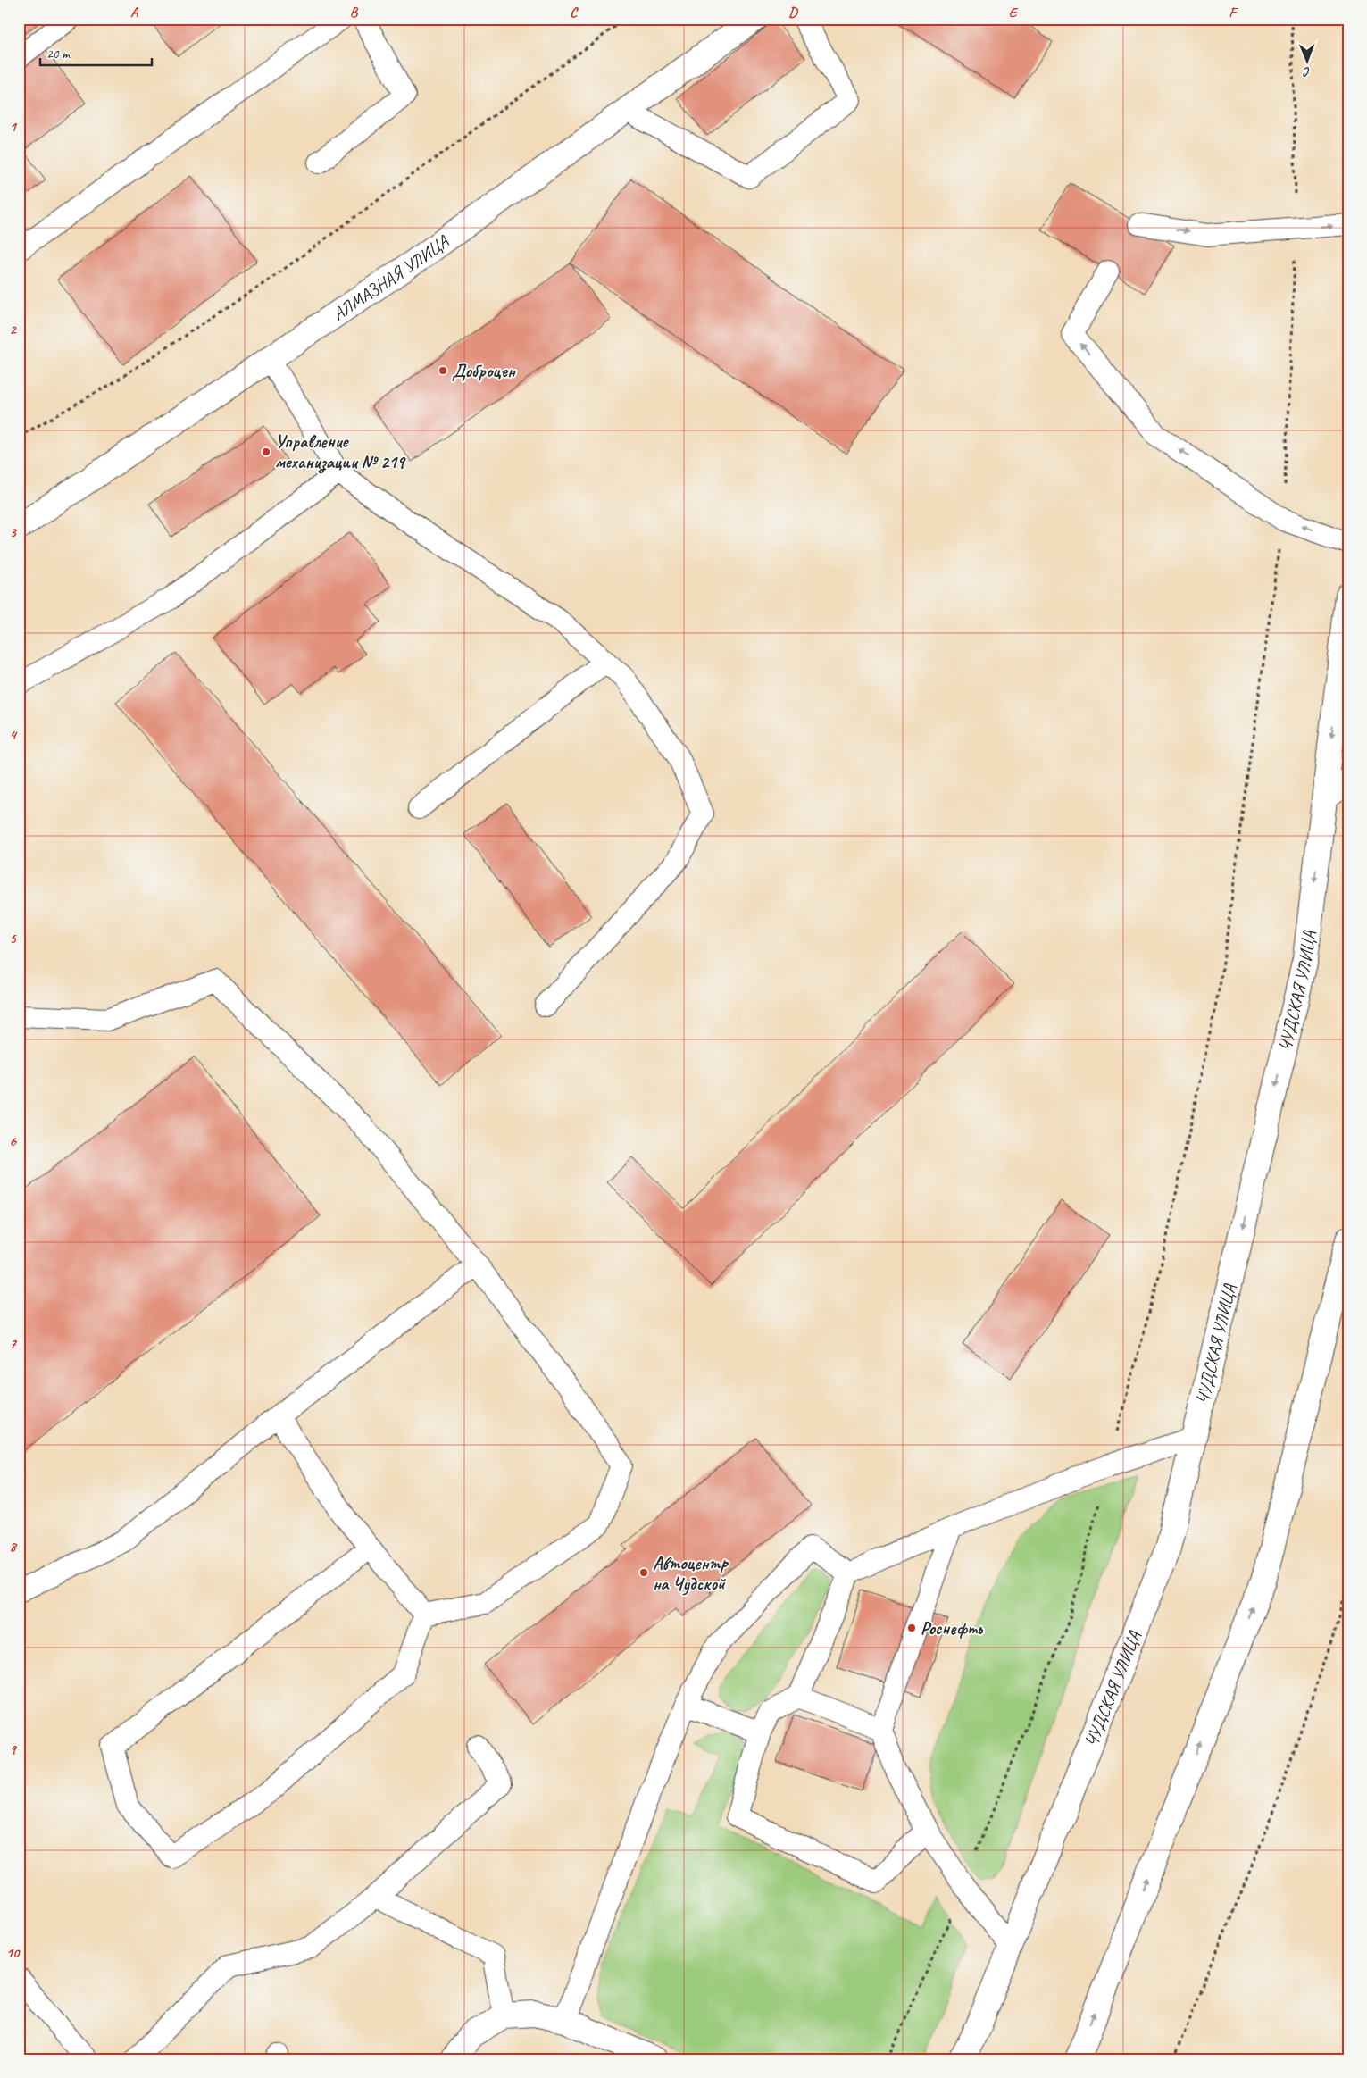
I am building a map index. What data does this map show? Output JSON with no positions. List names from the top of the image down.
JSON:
{
  "streets": {
    "main road": ["АЛМАЗНАЯ УЛИЦА", "ЧУДСКАЯ УЛИЦА"]
  },
  "one_way": ["ЧУДСКАЯ УЛИЦА"],
  "places": [
    "Доброцен",
    "Управление механизации № 219",
    "Автоцентр на Чудской",
    "Роснефть"
  ],
  "scale_bar": "20 m",
  "north": "bottom",
  "grid": {
    "columns": [
      "A",
      "B",
      "C",
      "D",
      "E",
      "F"
    ],
    "rows": [
      "1",
      "2",
      "3",
      "4",
      "5",
      "6",
      "7",
      "8",
      "9",
      "10"
    ]
  }
}
